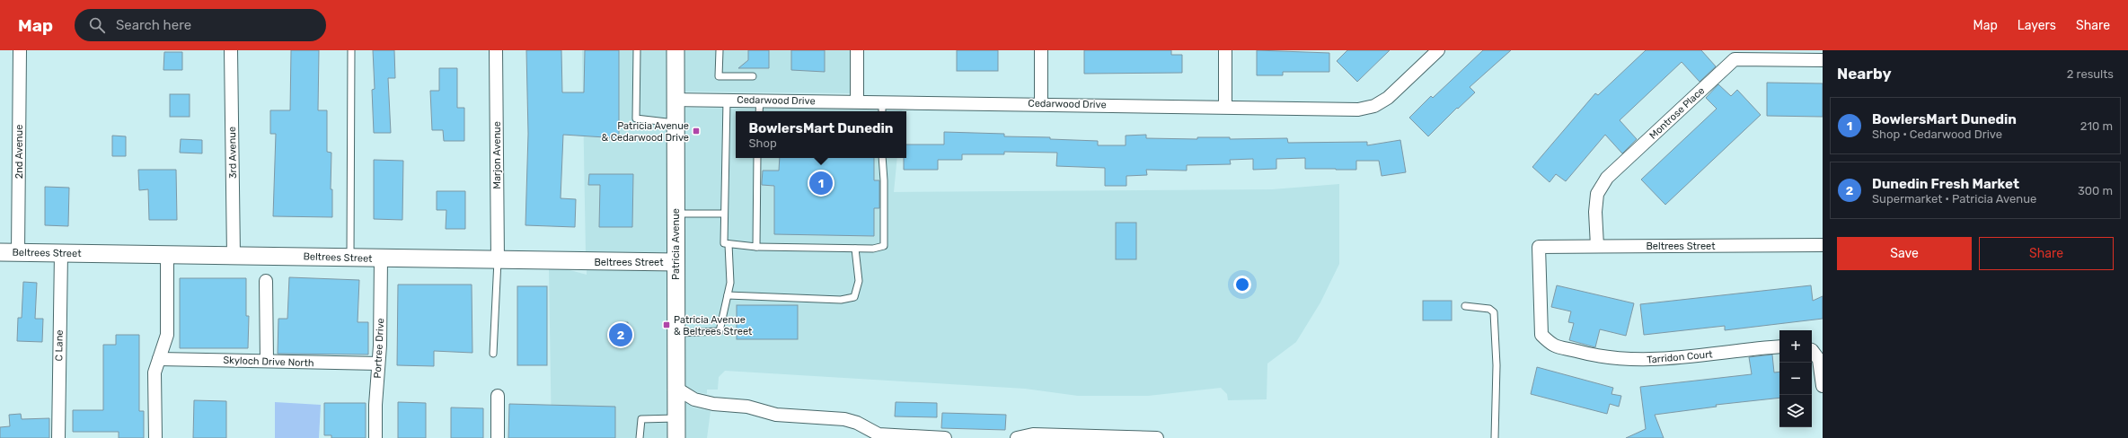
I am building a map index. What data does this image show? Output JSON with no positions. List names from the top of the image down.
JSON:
{
  "streets": {
    "street": [
      "Cedarwood Drive",
      "Montrose Place",
      "2nd Avenue",
      "3rd Avenue",
      "Marjon Avenue",
      "Patricia Avenue",
      "Beltrees Street",
      "C Lane",
      "Portree Drive",
      "Tarridon Court",
      "Skyloch Drive North"
    ]
  },
  "crossings": [
    ["Cedarwood Drive", "Patricia Avenue"],
    ["Montrose Place", "Beltrees Street"],
    ["2nd Avenue", "Beltrees Street"],
    ["3rd Avenue", "Beltrees Street"],
    ["Marjon Avenue", "Beltrees Street"],
    ["Patricia Avenue", "Beltrees Street"],
    ["Beltrees Street", "C Lane"],
    ["Beltrees Street", "Portree Drive"],
    ["Beltrees Street", "Tarridon Court"],
    ["Portree Drive", "Skyloch Drive North"]
  ],
  "places": {
    "transit": ["Patricia Avenue & Cedarwood Drive", "Patricia Avenue & Beltrees Street"]
  },
  "page": {
    "header": "Map",
    "search": "Search here",
    "nav": ["Map", "Layers", "Share"],
    "heading": ["Nearby", "2 results"],
    "list": [
      {
        "mark": "1",
        "name": "BowlersMart Dunedin",
        "note": "Shop · Cedarwood Drive",
        "value": "210 m"
      },
      {
        "mark": "2",
        "name": "Dunedin Fresh Market",
        "note": "Supermarket · Patricia Avenue",
        "value": "300 m"
      }
    ],
    "popup": ["BowlersMart Dunedin", "Shop"],
    "pins": ["1", "2"],
    "buttons": ["Save", "Share"],
    "map_buttons": ["+", "−"]
  }
}
